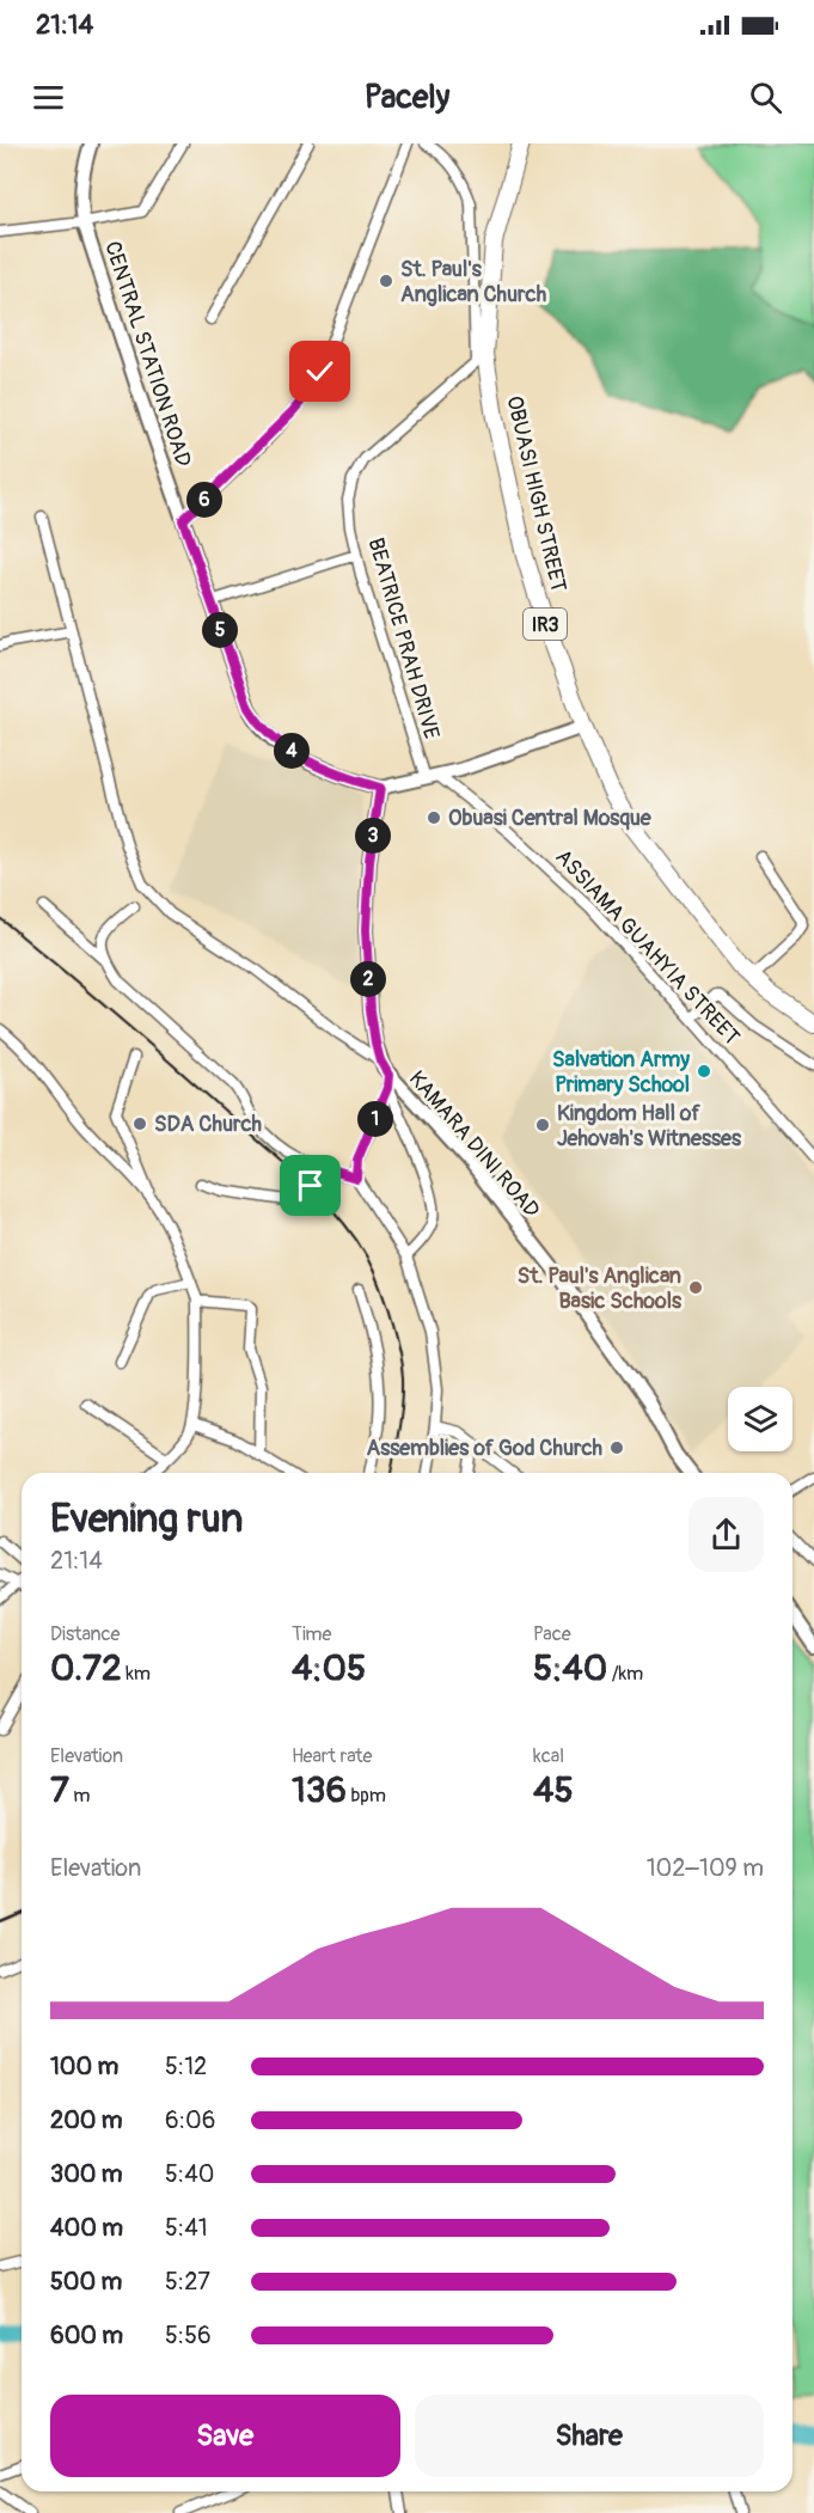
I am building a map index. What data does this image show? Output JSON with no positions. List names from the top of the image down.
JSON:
{
  "streets": {
    "main road": ["OBUASI HIGH STREET", "IR3"],
    "street": [
      "CENTRAL STATION ROAD",
      "BEATRICE PRAH DRIVE",
      "ASSIAMA GUAHYIA STREET",
      "KAMARA DINI ROAD"
    ]
  },
  "crossings": [
    ["CENTRAL STATION ROAD", "KAMARA DINI ROAD"],
    ["OBUASI HIGH STREET", "BEATRICE PRAH DRIVE"],
    ["BEATRICE PRAH DRIVE", "ASSIAMA GUAHYIA STREET"]
  ],
  "places": [
    "St. Paul's Anglican Church",
    "Obuasi Central Mosque",
    "Salvation Army Primary School",
    "SDA Church",
    "Kingdom Hall of Jehovah's Witnesses",
    "St. Paul's Anglican Basic Schools",
    "Assemblies of God Church"
  ],
  "page": {
    "status": "21:14",
    "header": "Pacely",
    "pins": [
      "6",
      "5",
      "4",
      "3",
      "2",
      "1"
    ],
    "heading": ["Evening run", "21:14"],
    "stats": [
      ["Distance", "0.72 km"],
      ["Time", "4:05"],
      ["Pace", "5:40 /km"],
      ["Elevation", "7 m"],
      ["Heart rate", "136 bpm"],
      ["kcal", "45"]
    ],
    "chart": ["Elevation", "102–109 m"],
    "list": [
      {
        "name": "100 m",
        "note": "5:12"
      },
      {
        "name": "200 m",
        "note": "6:06"
      },
      {
        "name": "300 m",
        "note": "5:40"
      },
      {
        "name": "400 m",
        "note": "5:41"
      },
      {
        "name": "500 m",
        "note": "5:27"
      },
      {
        "name": "600 m",
        "note": "5:56"
      }
    ],
    "buttons": ["Save", "Share"]
  }
}
